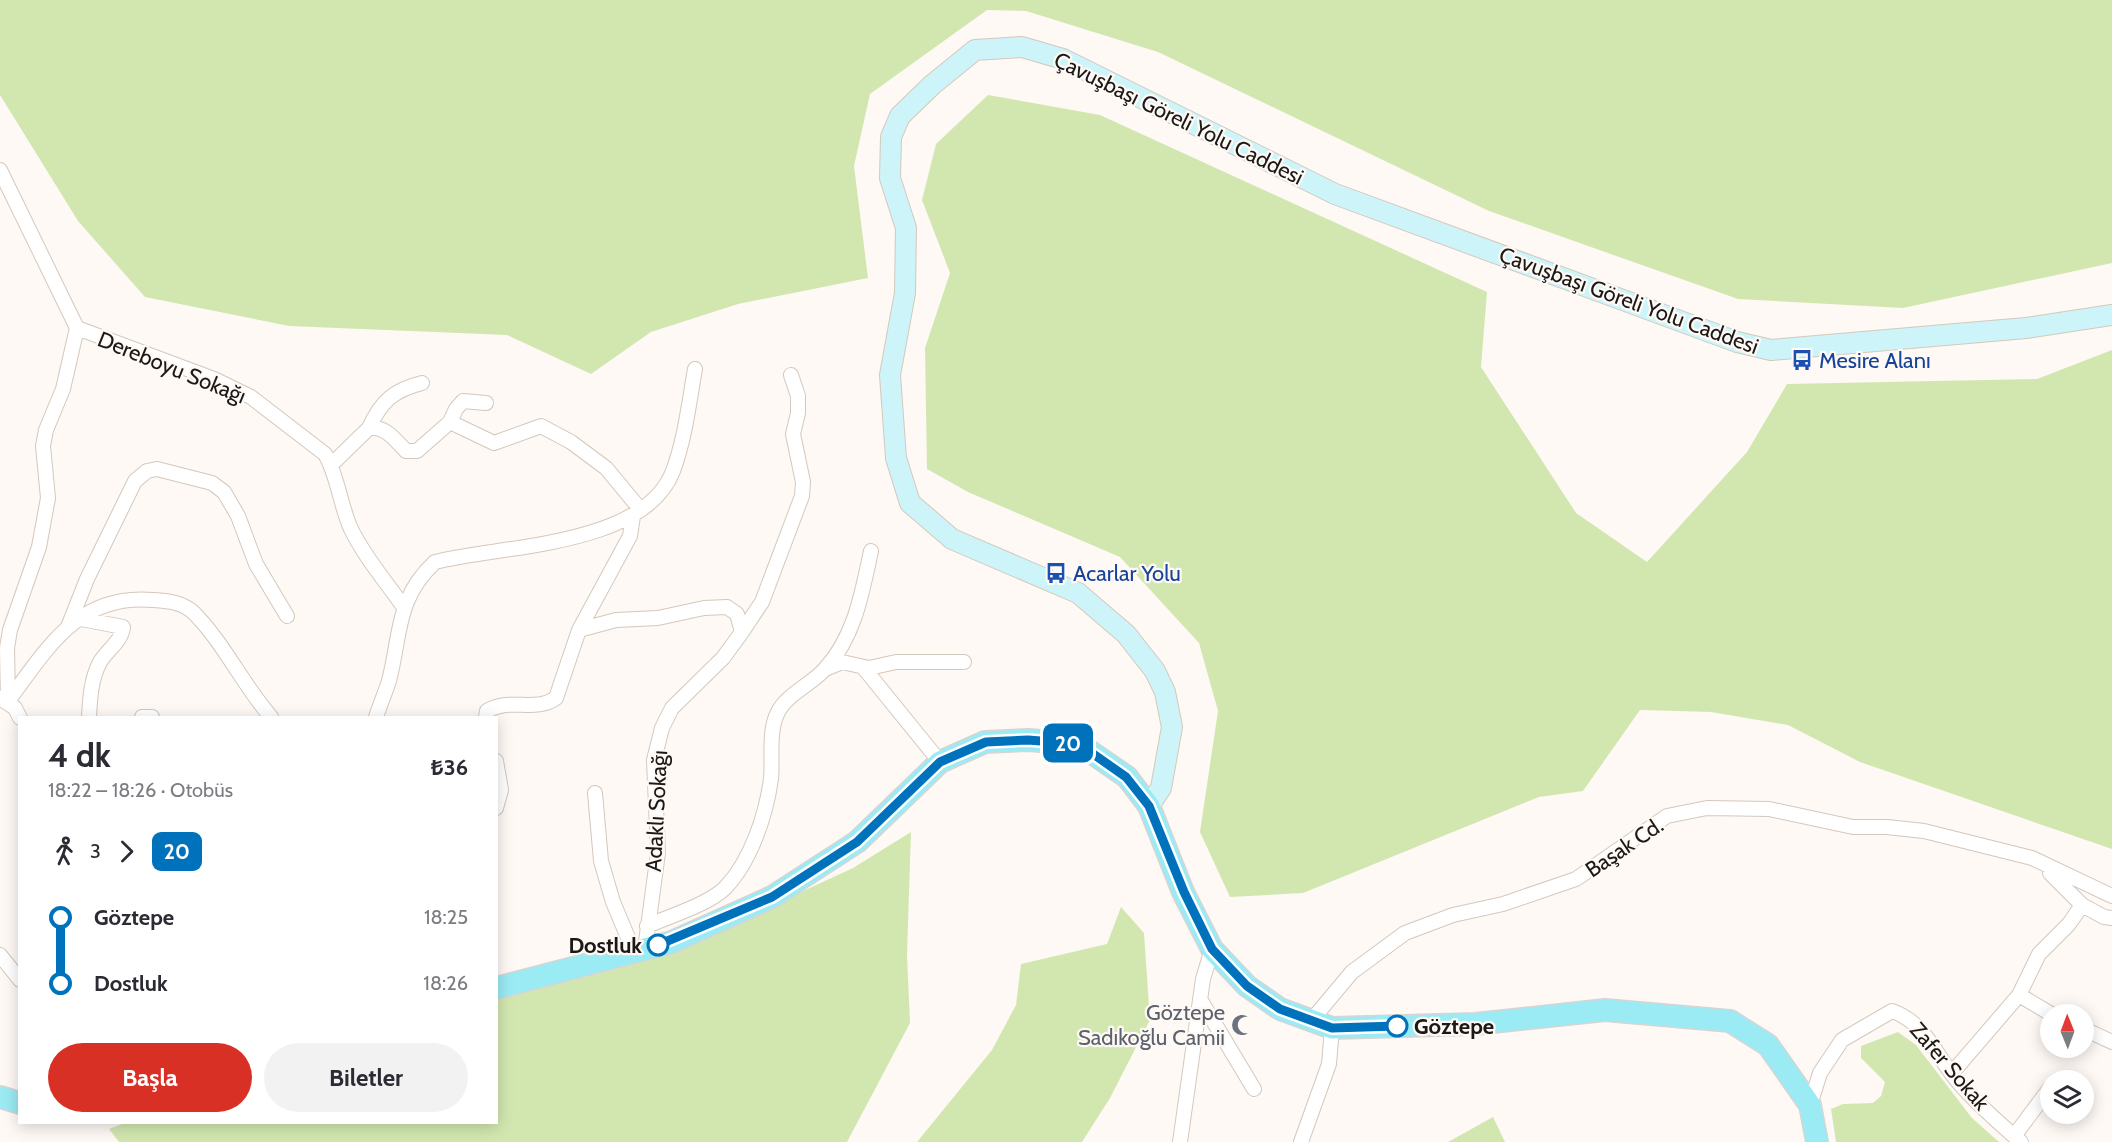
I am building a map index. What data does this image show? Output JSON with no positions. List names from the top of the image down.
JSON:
{
  "streets": {
    "main road": ["Çavuşbaşı Göreli Yolu Caddesi"],
    "street": [
      "Dereboyu Sokağı",
      "Adaklı Sokağı",
      "Başak Cd.",
      "Zafer Sokak"
    ]
  },
  "places": {
    "bus stop": ["Mesire Alanı", "Acarlar Yolu"],
    "other": ["Dostluk", "Göztepe"],
    "mosque": ["Göztepe Sadıkoğlu Camii"]
  },
  "lines": ["bus line 20"],
  "north": "top",
  "page": {
    "on_map": "20",
    "heading": ["4 dk", "18:22 – 18:26 · Otobüs", "₺36"],
    "legs": ["3", "20"],
    "list": [
      {
        "name": "Göztepe",
        "value": "18:25"
      },
      {
        "name": "Dostluk",
        "value": "18:26"
      }
    ],
    "buttons": ["Başla", "Biletler"]
  }
}
